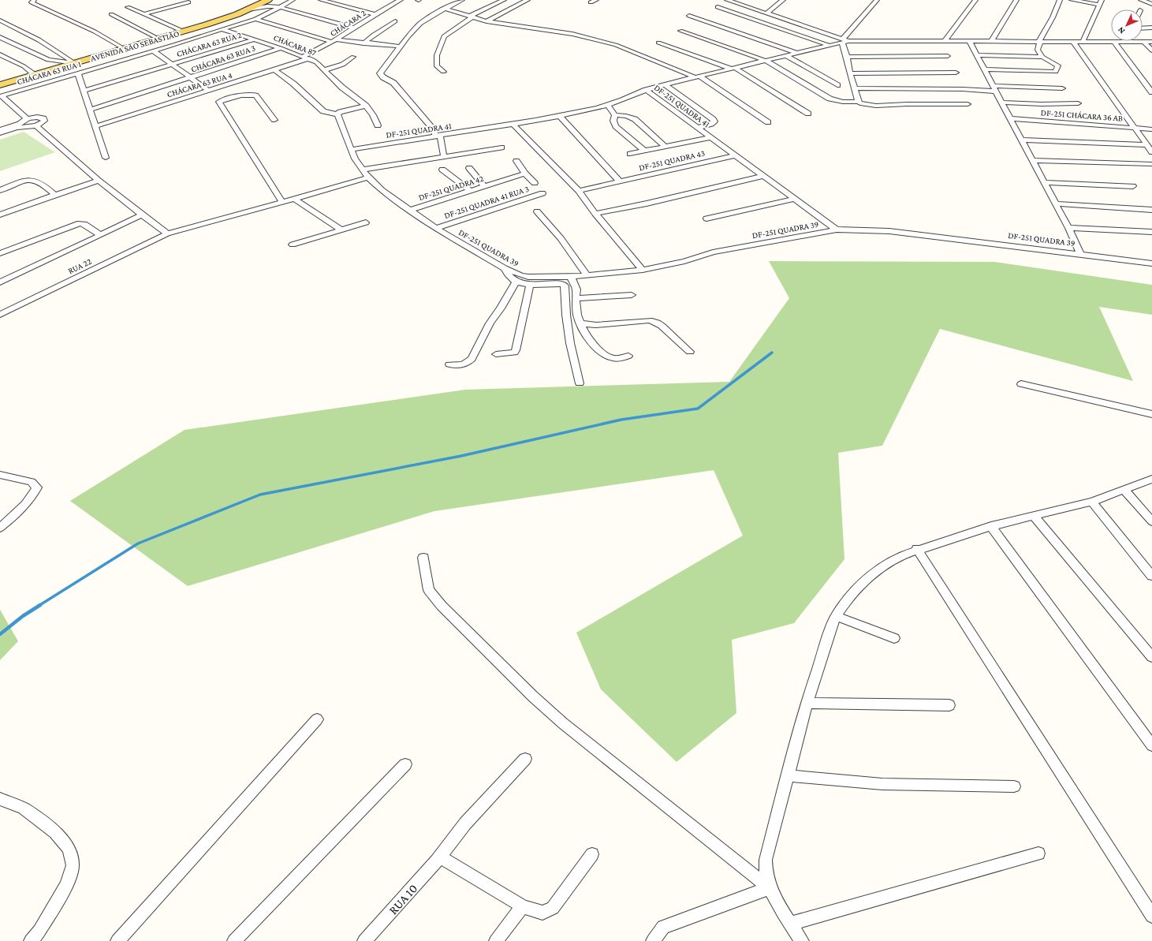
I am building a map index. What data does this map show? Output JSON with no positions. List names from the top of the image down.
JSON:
{
  "streets": {
    "main road": ["AVENIDA SÃO SEBASTIÃO"],
    "street": [
      "CHÁCARA 2",
      "CHÁCARA 63 RUA 2",
      "CHÁCARA 87",
      "CHÁCARA 63 RUA 3",
      "CHÁCARA 63 RUA 1",
      "CHÁCARA 63 RUA 4",
      "DF-251 QUADRA 41",
      "DF-251 CHÁCARA 36 AB",
      "DF-251 QUADRA 43",
      "DF-251 QUADRA 42",
      "DF-251 QUADRA 41 RUA 3",
      "DF-251 QUADRA 39",
      "RUA 22",
      "RUA 10"
    ]
  },
  "crossings": [
    ["CHÁCARA 2", "CHÁCARA 87"],
    ["CHÁCARA 2", "CHÁCARA 63 RUA 4"],
    ["CHÁCARA 63 RUA 2", "CHÁCARA 87"],
    ["CHÁCARA 63 RUA 2", "CHÁCARA 63 RUA 3"],
    ["CHÁCARA 87", "CHÁCARA 63 RUA 3"],
    ["CHÁCARA 87", "CHÁCARA 63 RUA 1"],
    ["CHÁCARA 87", "CHÁCARA 63 RUA 4"],
    ["CHÁCARA 63 RUA 3", "CHÁCARA 63 RUA 4"],
    ["DF-251 QUADRA 41", "DF-251 QUADRA 43"],
    ["DF-251 QUADRA 42", "DF-251 QUADRA 41 RUA 3"],
    ["DF-251 QUADRA 42", "DF-251 QUADRA 39"],
    ["DF-251 QUADRA 41 RUA 3", "DF-251 QUADRA 39"]
  ],
  "north": "bottom left"
}
